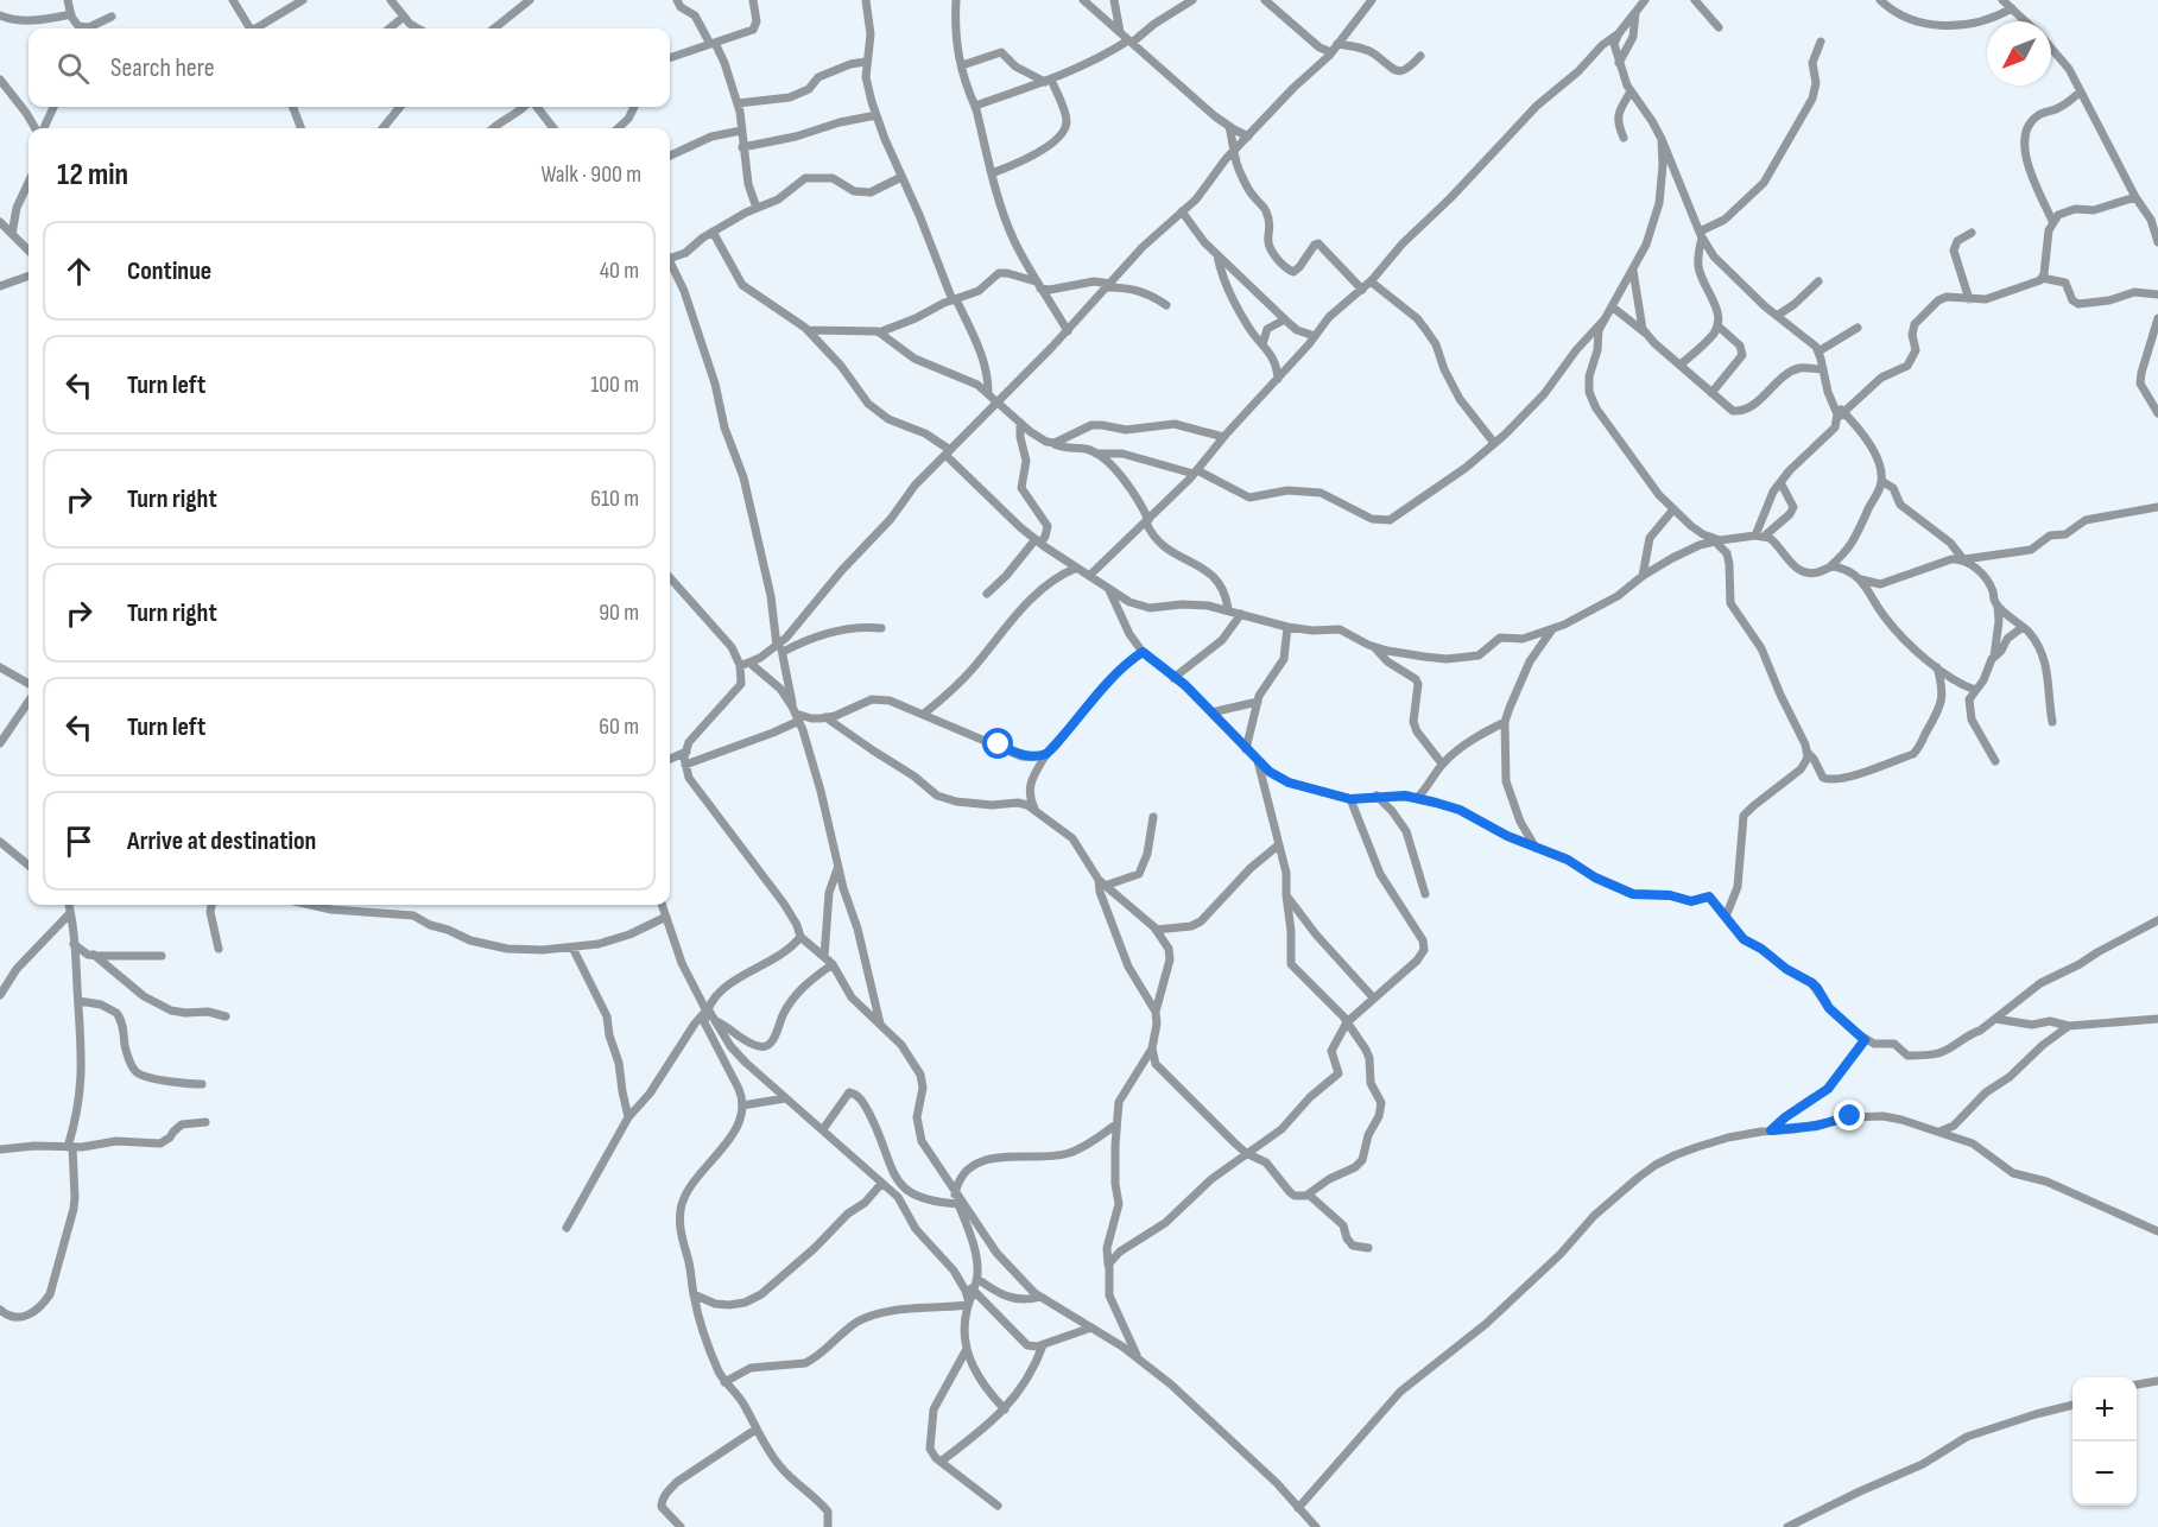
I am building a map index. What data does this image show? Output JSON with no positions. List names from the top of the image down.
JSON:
{
  "north": "bottom left",
  "page": {
    "search": "Search here",
    "heading": ["12 min", "Walk · 900 m"],
    "list": [
      ["Continue", "40 m"],
      ["Turn left", "100 m"],
      ["Turn right", "610 m"],
      ["Turn right", "90 m"],
      ["Turn left", "60 m"],
      "Arrive at destination"
    ],
    "map_buttons": ["+", "−"]
  }
}
